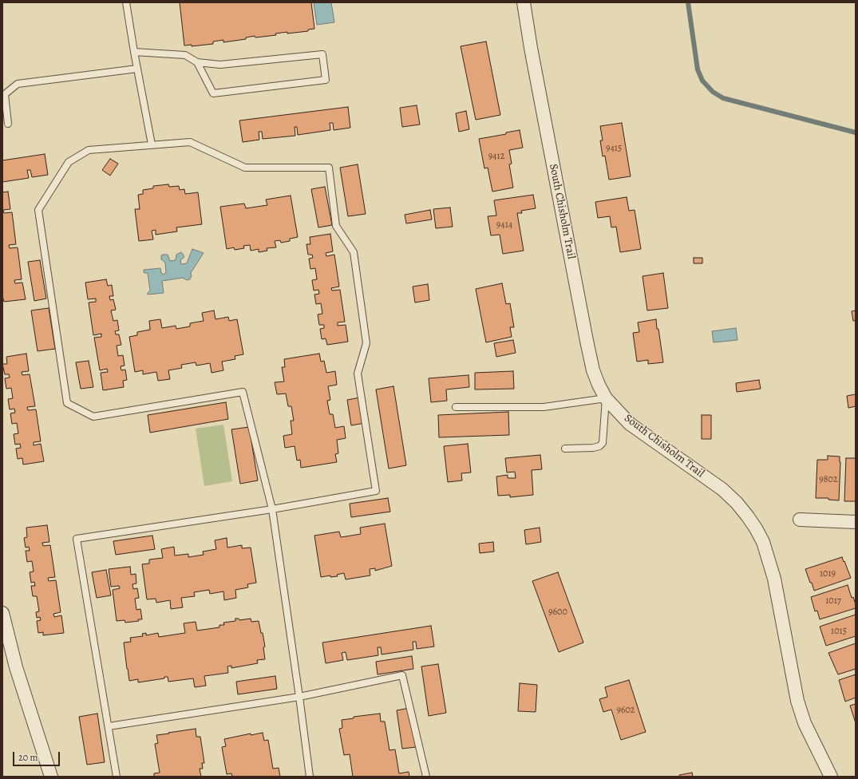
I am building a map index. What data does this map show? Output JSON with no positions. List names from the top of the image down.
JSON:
{
  "streets": {
    "street": ["South Chisholm Trail"]
  },
  "house_numbers": [
    "9415",
    "9412",
    "9414",
    "9802",
    "1019",
    "1017",
    "9600",
    "1015",
    "9602"
  ],
  "scale_bar": "20 m"
}
